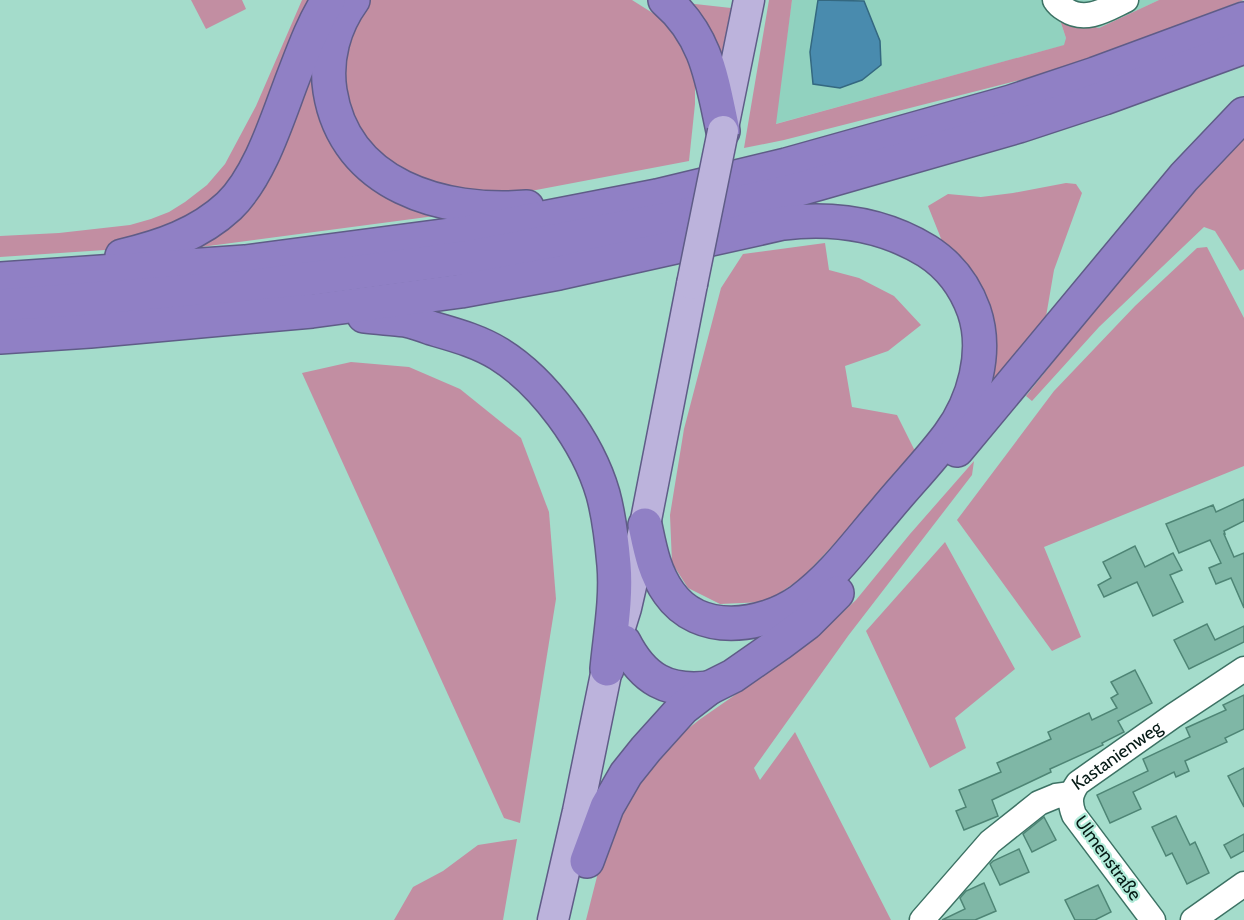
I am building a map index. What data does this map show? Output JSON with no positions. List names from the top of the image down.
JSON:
{
  "streets": {
    "street": ["Kastanienweg", "Ulmenstraße"]
  },
  "crossings": [
    ["Kastanienweg", "Ulmenstraße"]
  ]
}
